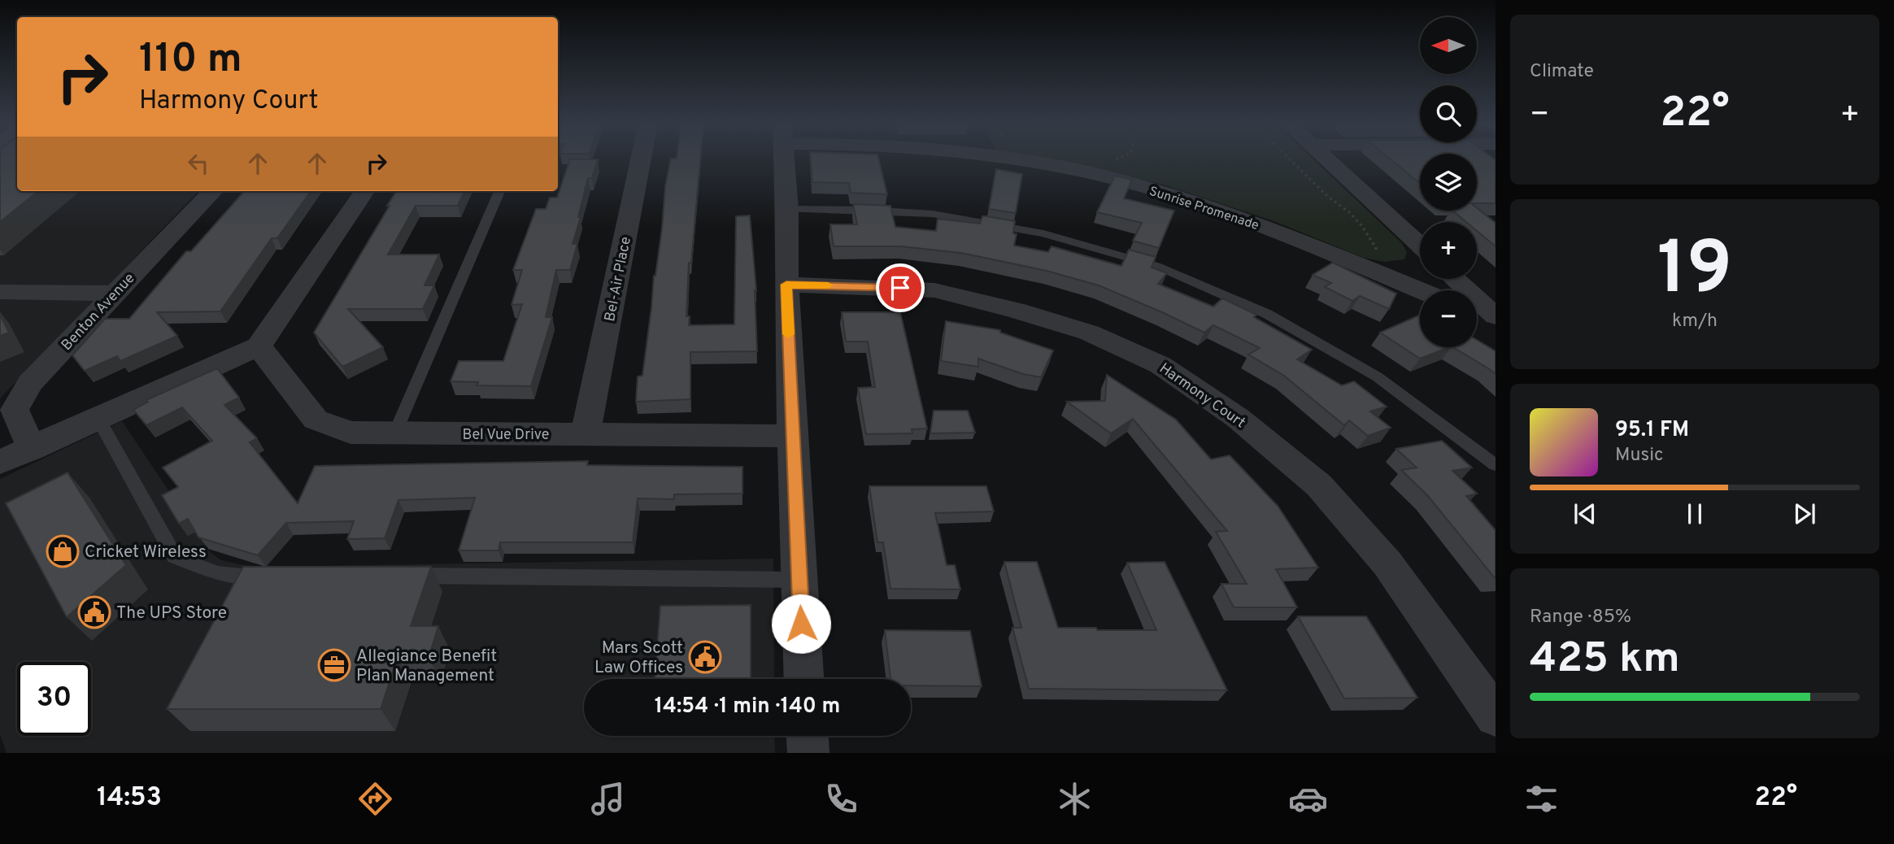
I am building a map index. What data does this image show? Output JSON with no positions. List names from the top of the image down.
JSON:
{
  "streets": {
    "street": [
      "Sunrise Promenade",
      "Bel-Air Place",
      "Benton Avenue",
      "Harmony Court",
      "Bel Vue Drive"
    ]
  },
  "crossings": [
    ["Bel-Air Place", "Bel Vue Drive"]
  ],
  "places": {
    "shop": ["Cricket Wireless"],
    "public building": ["The UPS Store", "Mars Scott Law Offices"],
    "office": ["Allegiance Benefit Plan Management"]
  },
  "north": "left",
  "page": {
    "tile": [
      "Climate",
      ["19", "km/h"],
      ["Range · 85%", "425 km"]
    ],
    "map_buttons": ["+", "−"],
    "turn": ["110 m", "Harmony Court"],
    "heat": ["−", "22°", "+"],
    "song": ["95.1 FM", "Music"],
    "limit": "30",
    "trip": "14:54 · 1 min · 140 m",
    "tabs": ["14:53", "22°"]
  }
}
